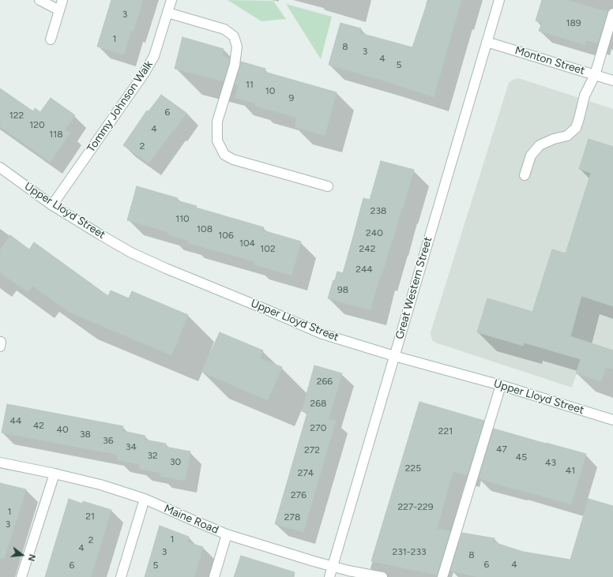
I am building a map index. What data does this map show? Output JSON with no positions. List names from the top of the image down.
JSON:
{
  "streets": {
    "street": [
      "Monton Street",
      "Tommy Johnson Walk",
      "Upper Lloyd Street",
      "Great Western Street",
      "Maine Road"
    ]
  },
  "crossings": [
    ["Monton Street", "Great Western Street"],
    ["Tommy Johnson Walk", "Upper Lloyd Street"],
    ["Upper Lloyd Street", "Great Western Street"],
    ["Great Western Street", "Maine Road"]
  ],
  "house_numbers": [
    "3",
    "189",
    "1",
    "8",
    "3",
    "4",
    "5",
    "11",
    "10",
    "9",
    "6",
    "122",
    "120",
    "4",
    "118",
    "2",
    "238",
    "110",
    "108",
    "240",
    "106",
    "104",
    "102",
    "242",
    "244",
    "98",
    "266",
    "268",
    "44",
    "42",
    "270",
    "40",
    "221",
    "38",
    "36",
    "34",
    "47",
    "272",
    "32",
    "45",
    "30",
    "43",
    "225",
    "41",
    "274",
    "276",
    "227-229",
    "1",
    "21",
    "278",
    "3",
    "1",
    "2",
    "4",
    "3",
    "231-233",
    "8",
    "6",
    "4",
    "6",
    "5"
  ],
  "north": "right"
}
